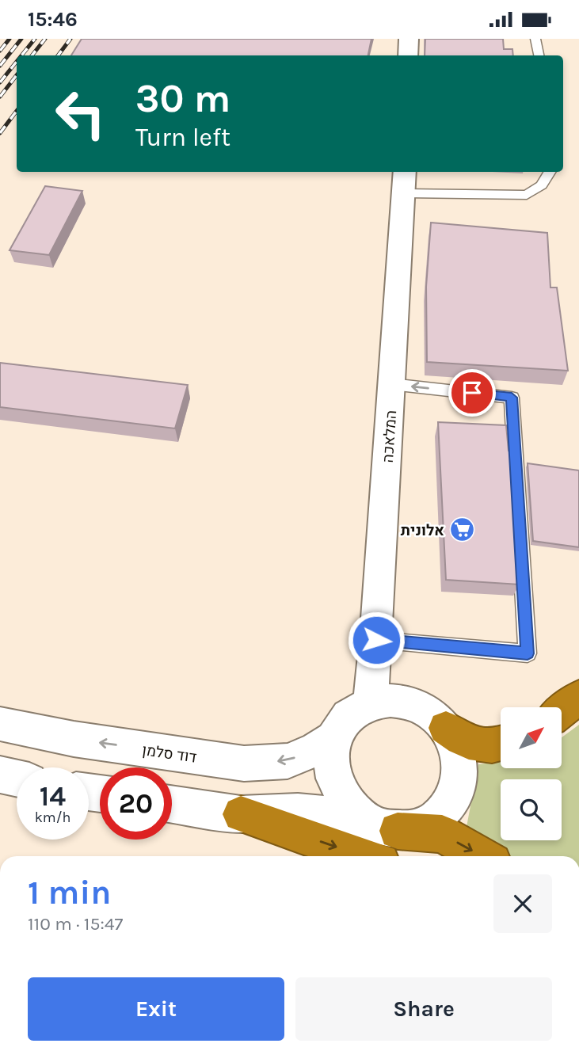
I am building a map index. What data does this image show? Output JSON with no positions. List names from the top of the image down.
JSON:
{
  "streets": {
    "street": ["המלאכה", "דוד סלמן"]
  },
  "crossings": [
    ["המלאכה", "דוד סלמן"]
  ],
  "one_way": ["דוד סלמן"],
  "places": {
    "supermarket": ["אלונית"]
  },
  "north": "top right",
  "page": {
    "status": "15:46",
    "turn": ["30 m", "Turn left"],
    "speed": "14 km/h",
    "limit": "20",
    "heading": ["1 min", "110 m · 15:47"],
    "buttons": ["Exit", "Share"]
  }
}
